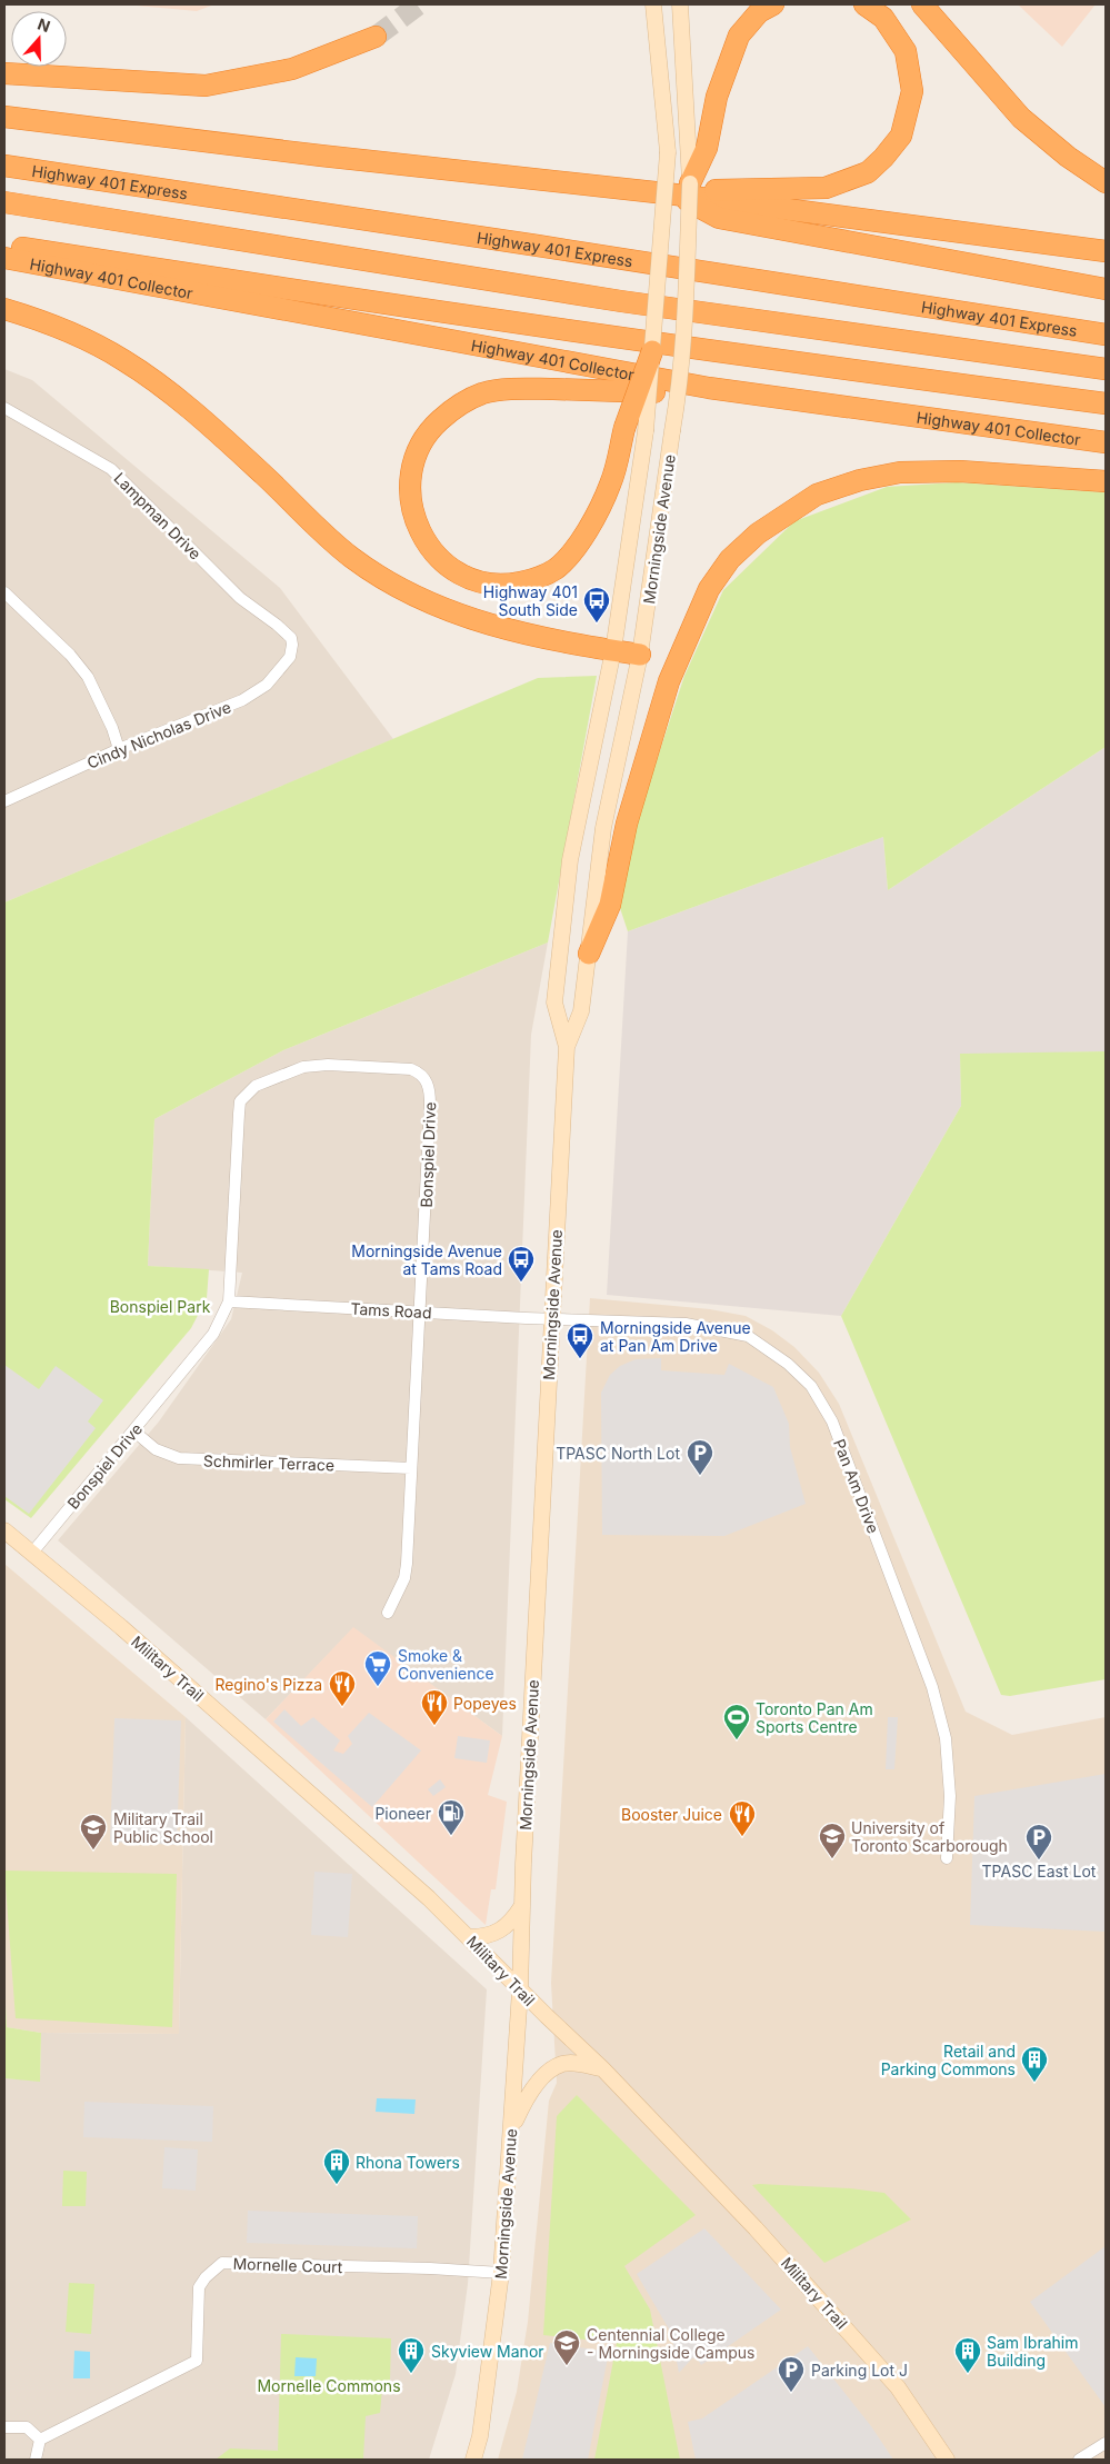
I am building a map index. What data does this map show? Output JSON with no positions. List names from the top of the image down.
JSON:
{
  "streets": {
    "highway": ["Highway 401 Express", "Highway 401 Collector"],
    "main road": ["Morningside Avenue", "Military Trail"],
    "street": [
      "Lampman Drive",
      "Cindy Nicholas Drive",
      "Bonspiel Drive",
      "Tams Road",
      "Schmirler Terrace",
      "Pan Am Drive",
      "Mornelle Court"
    ]
  },
  "crossings": [
    ["Lampman Drive", "Cindy Nicholas Drive"],
    ["Morningside Avenue", "Tams Road"],
    ["Morningside Avenue", "Pan Am Drive"],
    ["Morningside Avenue", "Military Trail"],
    ["Morningside Avenue", "Mornelle Court"],
    ["Bonspiel Drive", "Tams Road"],
    ["Bonspiel Drive", "Schmirler Terrace"],
    ["Bonspiel Drive", "Military Trail"],
    ["Tams Road", "Pan Am Drive"]
  ],
  "parks": ["Bonspiel Park", "Mornelle Commons"],
  "places": {
    "bus stop": ["Highway 401 South Side", "Morningside Avenue at Tams Road", "Morningside Avenue at Pan Am Drive"],
    "parking": ["TPASC North Lot", "TPASC East Lot", "Parking Lot J"],
    "supermarket": ["Smoke & Convenience"],
    "restaurant": ["Regino's Pizza", "Popeyes", "Booster Juice"],
    "sports": ["Toronto Pan Am Sports Centre"],
    "fuel station": ["Pioneer"],
    "school or university": ["Military Trail Public School", "University of Toronto Scarborough", "Centennial College - Morningside Campus"],
    "building": [
      "Retail and Parking Commons",
      "Rhona Towers",
      "Skyview Manor",
      "Sam Ibrahim Building"
    ]
  },
  "north": "top"
}
